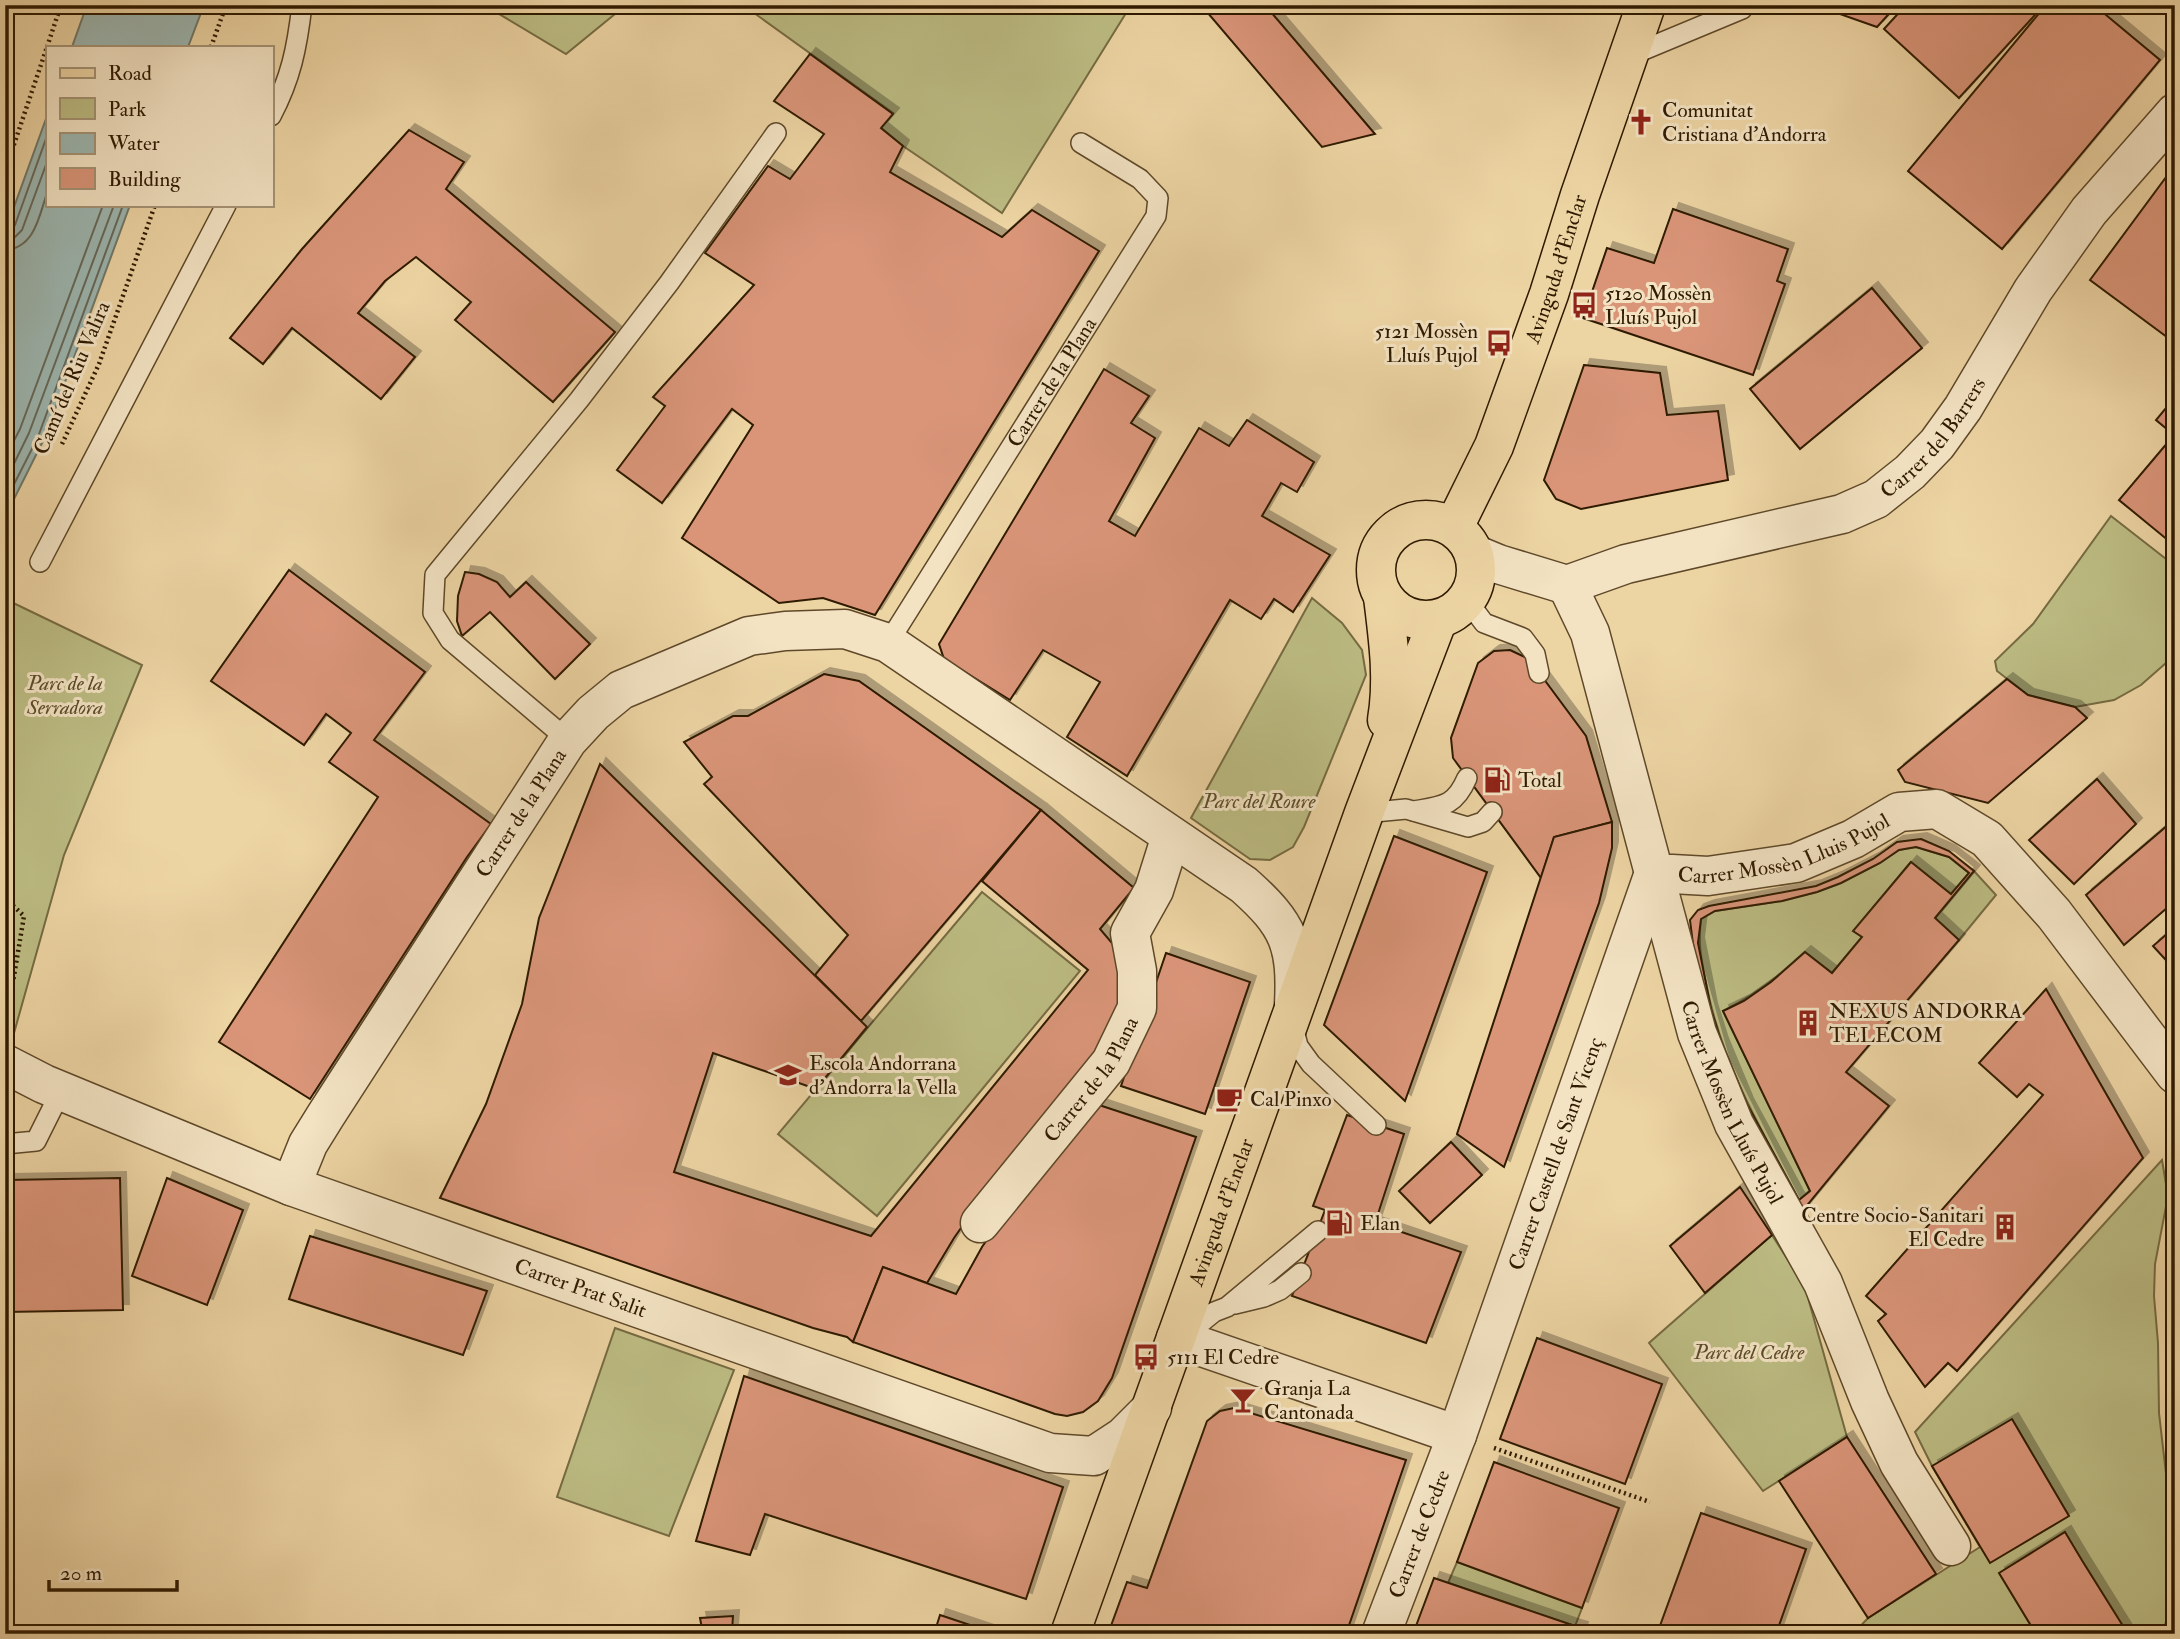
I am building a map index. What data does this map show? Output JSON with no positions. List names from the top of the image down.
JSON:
{
  "streets": {
    "main road": ["Avinguda d'Enclar"],
    "street": [
      "Carrer de la Plana",
      "Carrer del Barrers",
      "Carrer Mossèn Lluis Pujol",
      "Carrer Mossèn Lluís Pujol",
      "Carrer Castell de Sant Vicenç",
      "Carrer Prat Salit",
      "Carrer de Cedre"
    ],
    "path": ["Camí del Riu Valira"]
  },
  "crossings": [
    ["Avinguda d'Enclar", "Carrer de la Plana"],
    ["Avinguda d'Enclar", "Carrer Prat Salit"],
    ["Carrer de la Plana", "Carrer Prat Salit"],
    ["Carrer del Barrers", "Carrer Mossèn Lluis Pujol"],
    ["Carrer Mossèn Lluis Pujol", "Carrer Mossèn Lluís Pujol"],
    ["Carrer Mossèn Lluis Pujol", "Carrer Castell de Sant Vicenç"],
    ["Carrer Mossèn Lluís Pujol", "Carrer Castell de Sant Vicenç"],
    ["Carrer Castell de Sant Vicenç", "Carrer de Cedre"]
  ],
  "parks": ["Parc de la Serradora", "Parc del Roure", "Parc del Cedre"],
  "places": {
    "church": ["Comunitat Cristiana d’Andorra"],
    "bus stop": ["5120 Mossèn Lluís Pujol", "5121 Mossèn Lluís Pujol", "5111 El Cedre"],
    "fuel station": ["Total", "Elan"],
    "building": ["NEXUS ANDORRA TELECOM", "Centre Socio-Sanitari El Cedre"],
    "school or university": ["Escola Andorrana d'Andorra la Vella"],
    "cafe": ["Cal Pinxo"],
    "bar": ["Granja La Cantonada"]
  },
  "legend": [
    "Road",
    "Park",
    "Water",
    "Building"
  ],
  "scale_bar": "20 m"
}
